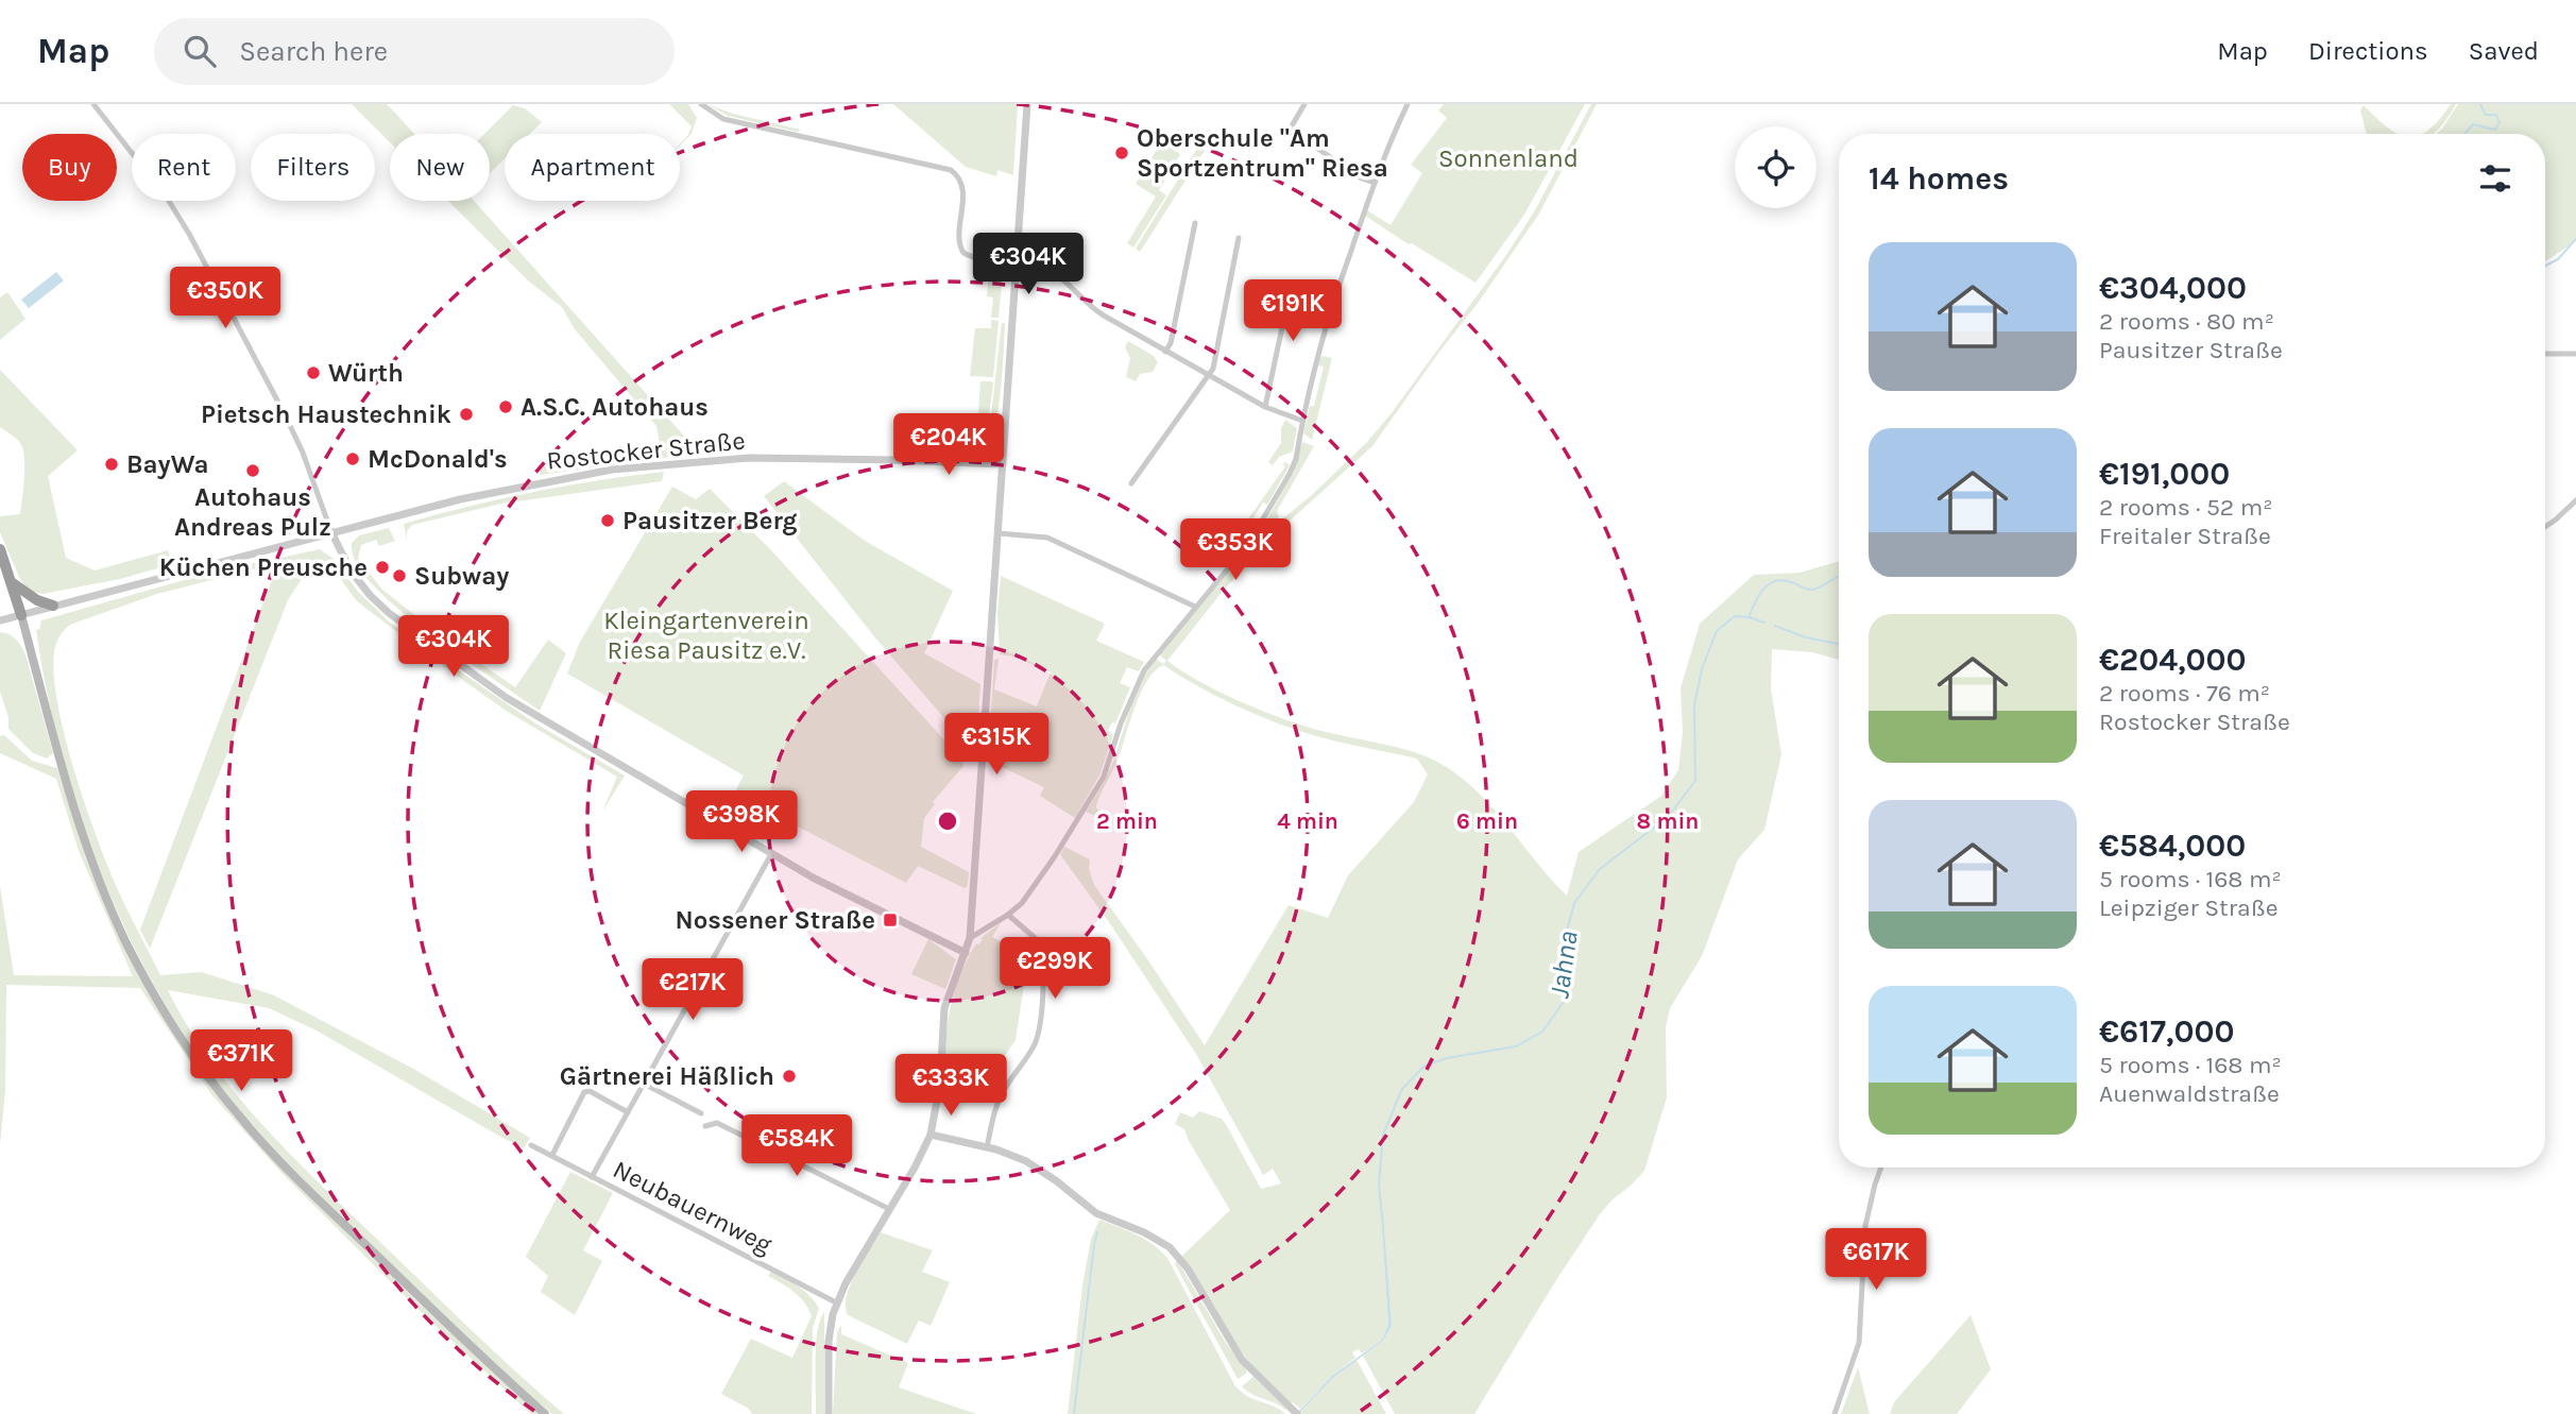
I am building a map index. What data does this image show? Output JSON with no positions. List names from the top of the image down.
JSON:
{
  "streets": {
    "street": ["Rostocker Straße", "Neubauernweg"]
  },
  "water": ["Jahna"],
  "parks": ["Sonnenland", "Kleingartenverein Riesa Pausitz e.V."],
  "places": {
    "other": [
      "Oberschule \"Am Sportzentrum\" Riesa",
      "Würth",
      "A.S.C. Autohaus",
      "Pietsch Haustechnik",
      "McDonald's",
      "BayWa",
      "Autohaus Andreas Pulz",
      "Pausitzer Berg",
      "Küchen Preusche",
      "Subway",
      "Gärtnerei Häßlich"
    ],
    "transit": ["Nossener Straße"]
  },
  "page": {
    "header": "Map",
    "search": "Search here",
    "nav": ["Map", "Directions", "Saved"],
    "chip": [
      "Buy",
      "Rent",
      "Filters",
      "New",
      "Apartment"
    ],
    "heading": "14 homes",
    "list": [
      {
        "name": "€304,000",
        "note": "2 rooms · 80 m² · Pausitzer Straße"
      },
      {
        "name": "€191,000",
        "note": "2 rooms · 52 m² · Freitaler Straße"
      },
      {
        "name": "€204,000",
        "note": "2 rooms · 76 m² · Rostocker Straße"
      },
      {
        "name": "€584,000",
        "note": "5 rooms · 168 m² · Leipziger Straße"
      },
      {
        "name": "€617,000",
        "note": "5 rooms · 168 m² · Auenwaldstraße"
      }
    ],
    "price": [
      "€304K",
      "€350K",
      "€191K",
      "€204K",
      "€353K",
      "€304K",
      "€315K",
      "€398K",
      "€299K",
      "€217K",
      "€371K",
      "€333K",
      "€584K",
      "€617K"
    ]
  },
  "rings": [
    "2 min",
    "4 min",
    "6 min",
    "8 min"
  ]
}
